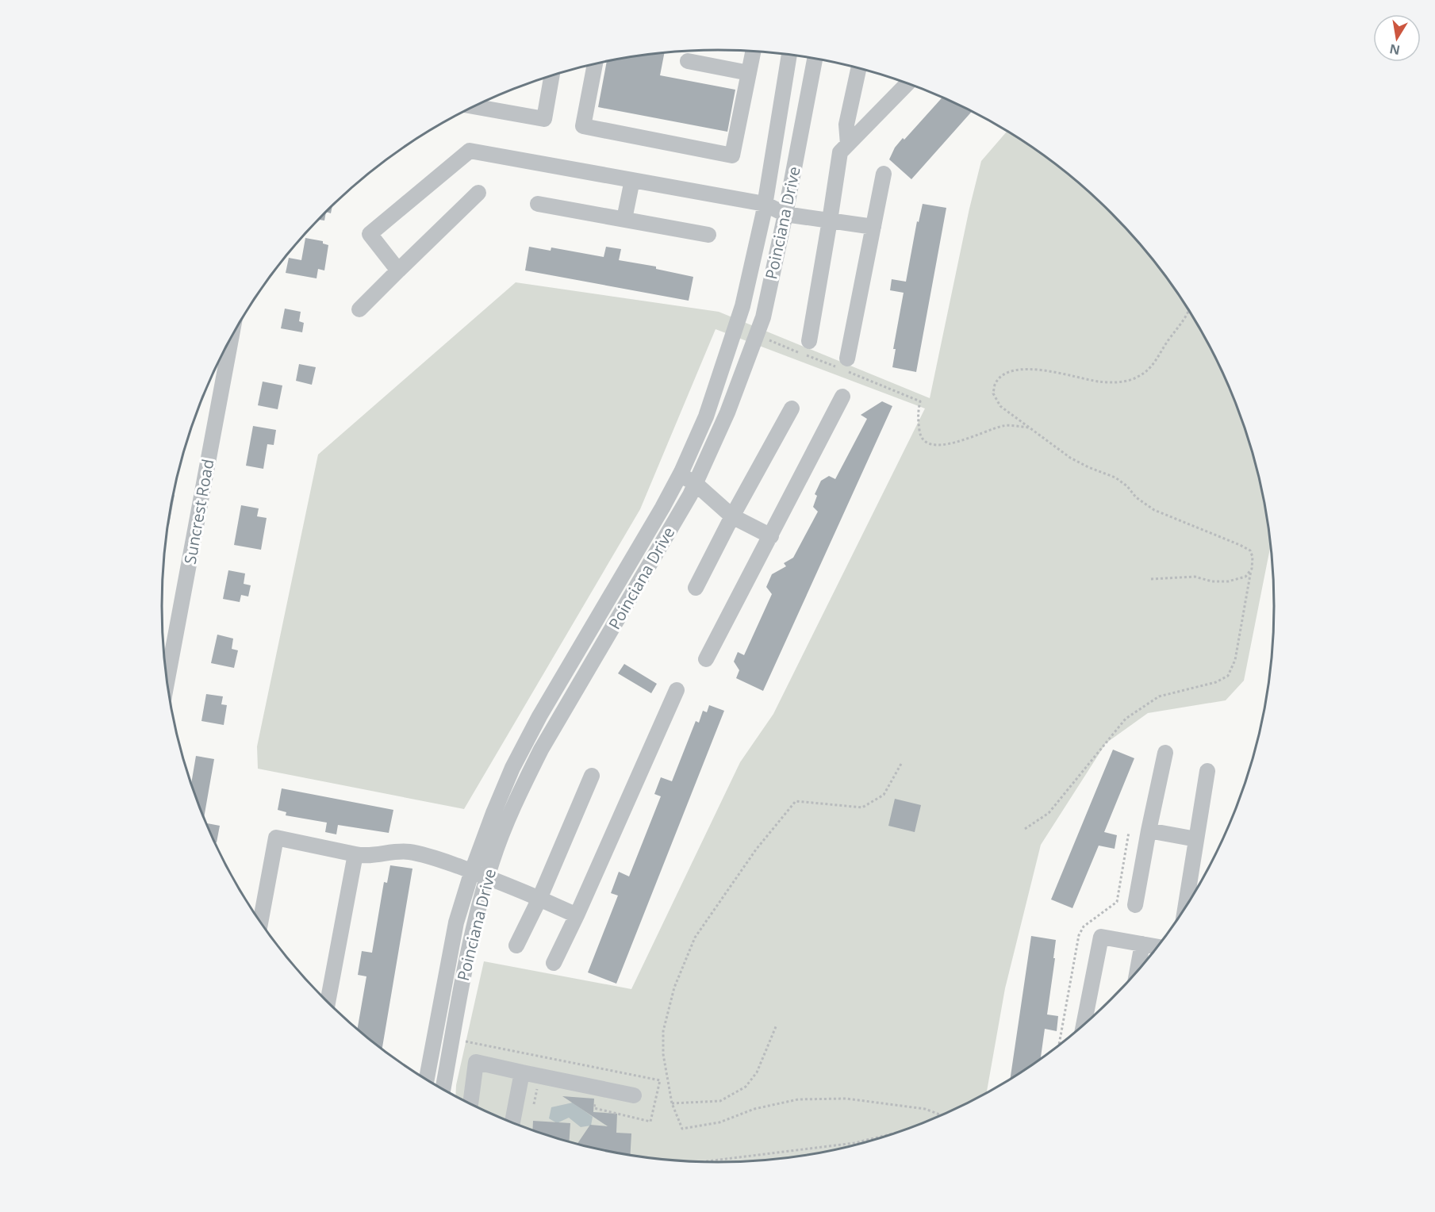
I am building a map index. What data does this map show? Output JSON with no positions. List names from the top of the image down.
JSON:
{
  "streets": {
    "street": ["Poinciana Drive", "Suncrest Road"]
  },
  "north": "bottom"
}
